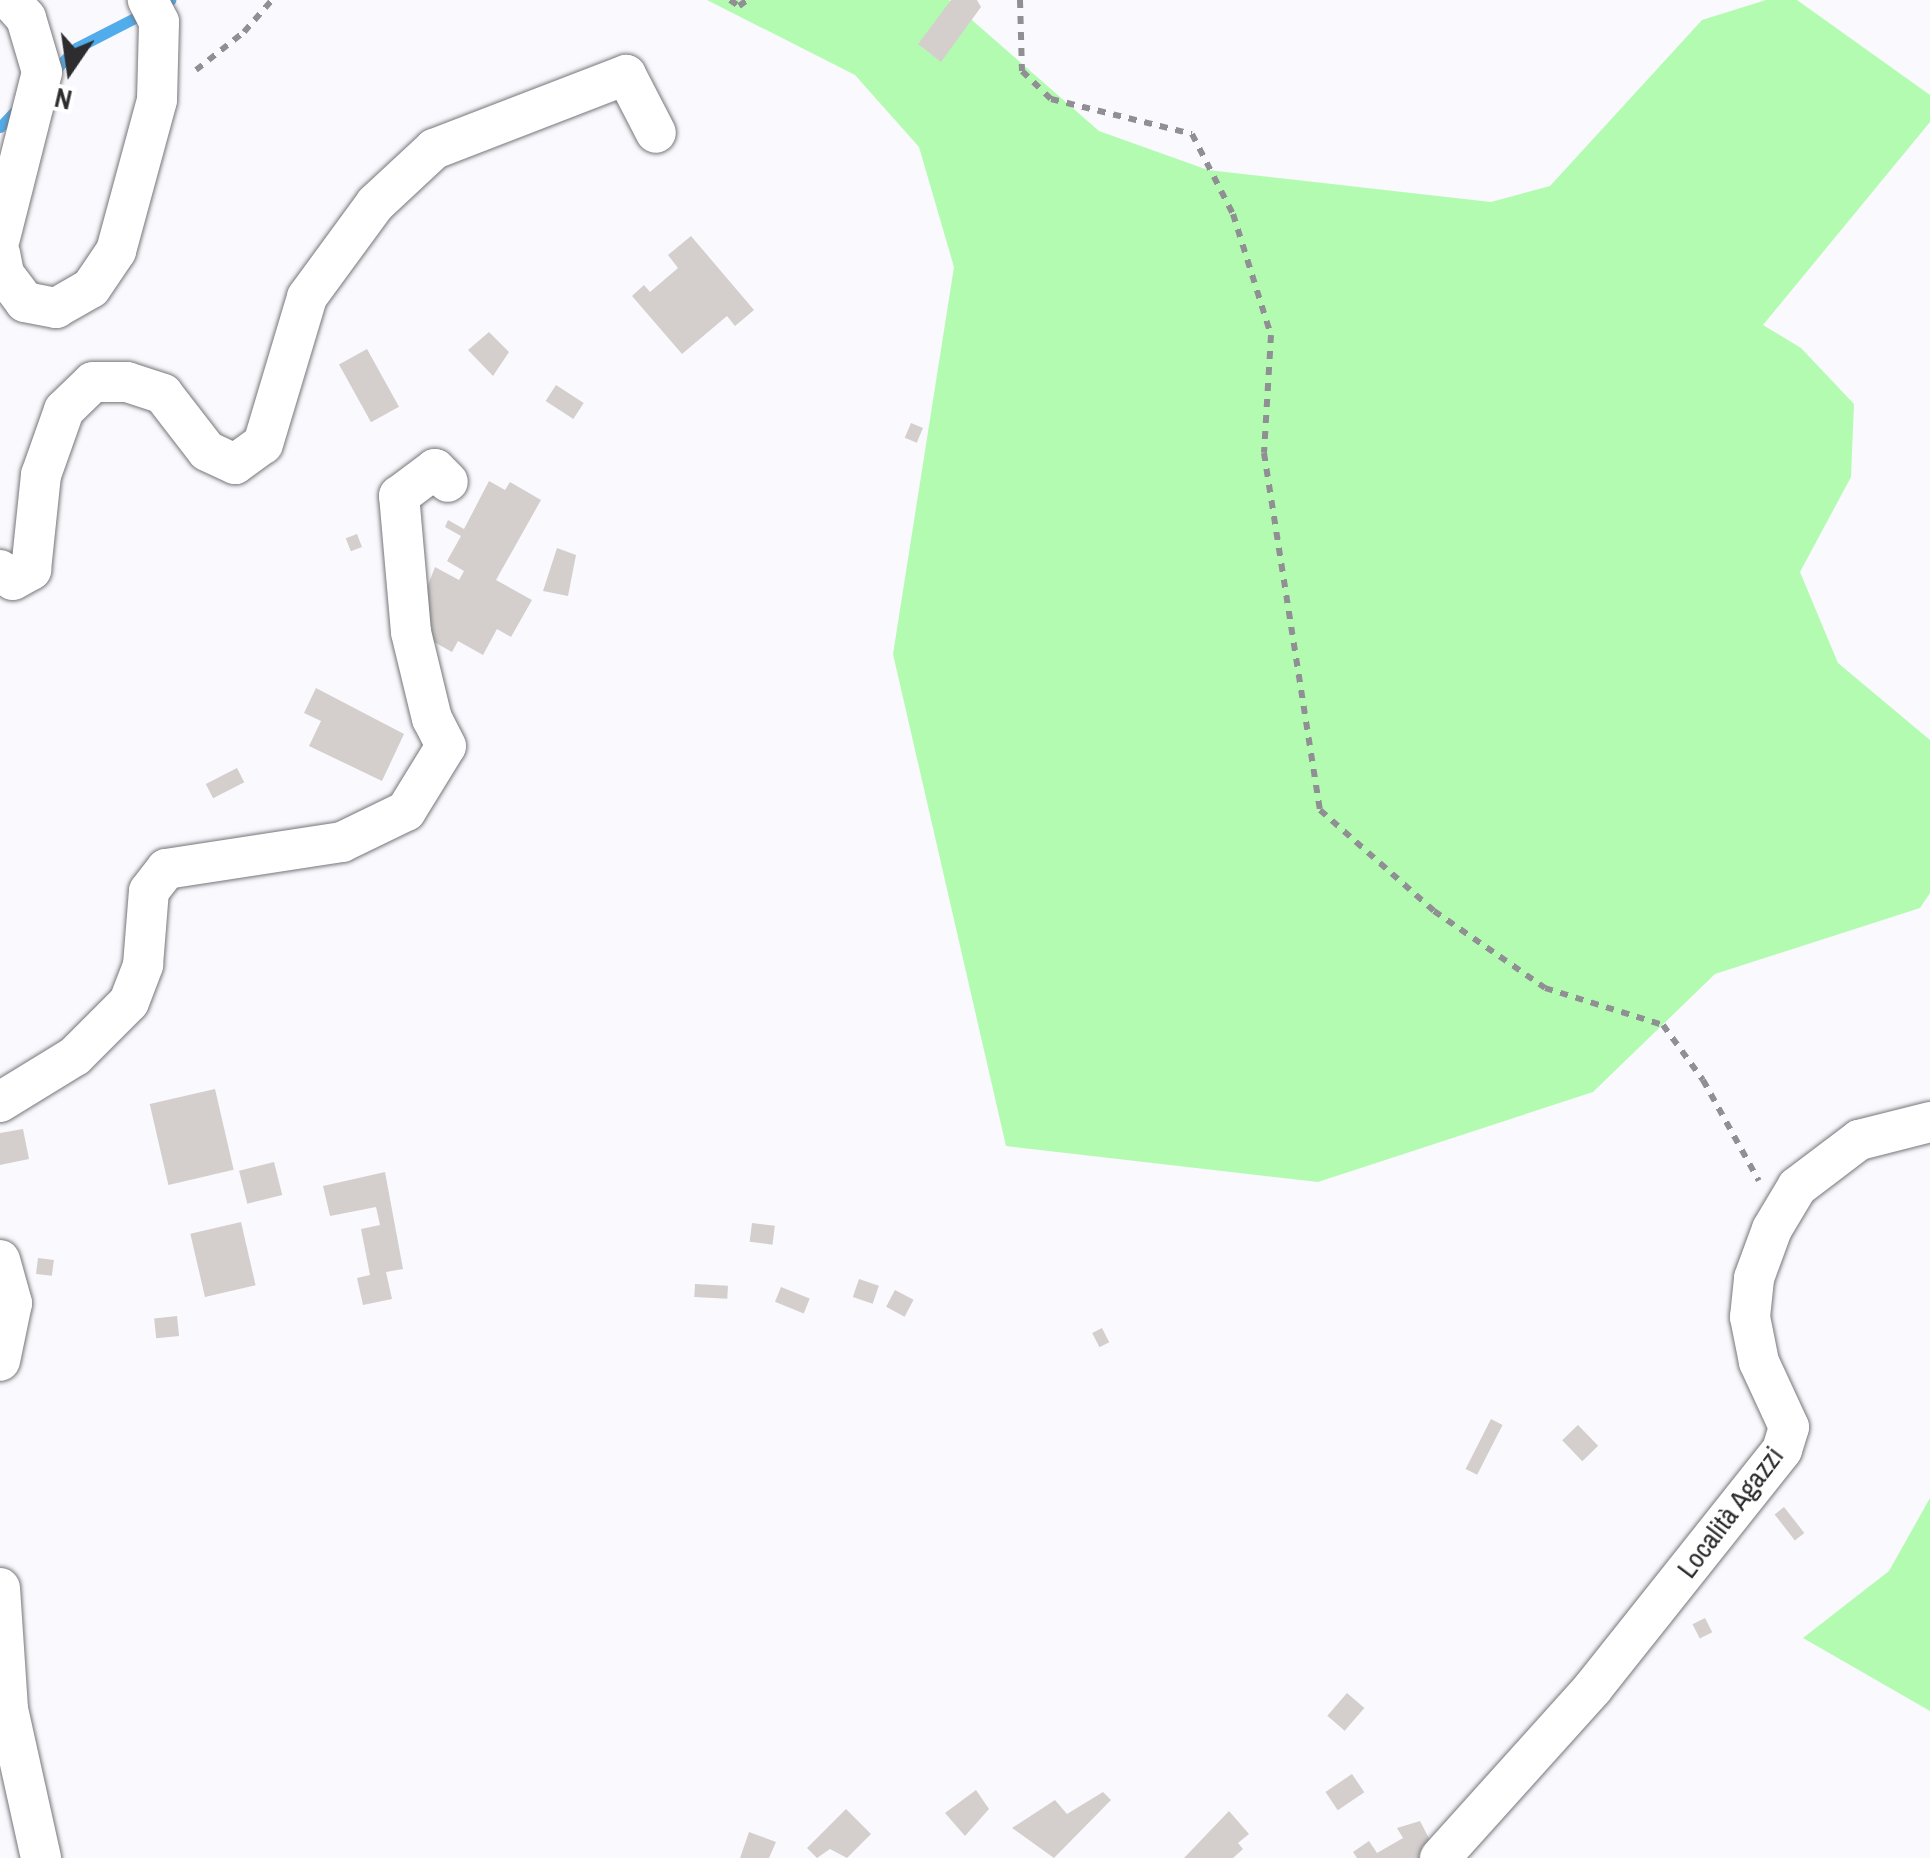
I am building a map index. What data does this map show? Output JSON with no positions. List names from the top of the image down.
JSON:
{
  "streets": {
    "street": ["Località Agazzi"]
  },
  "north": "bottom"
}
